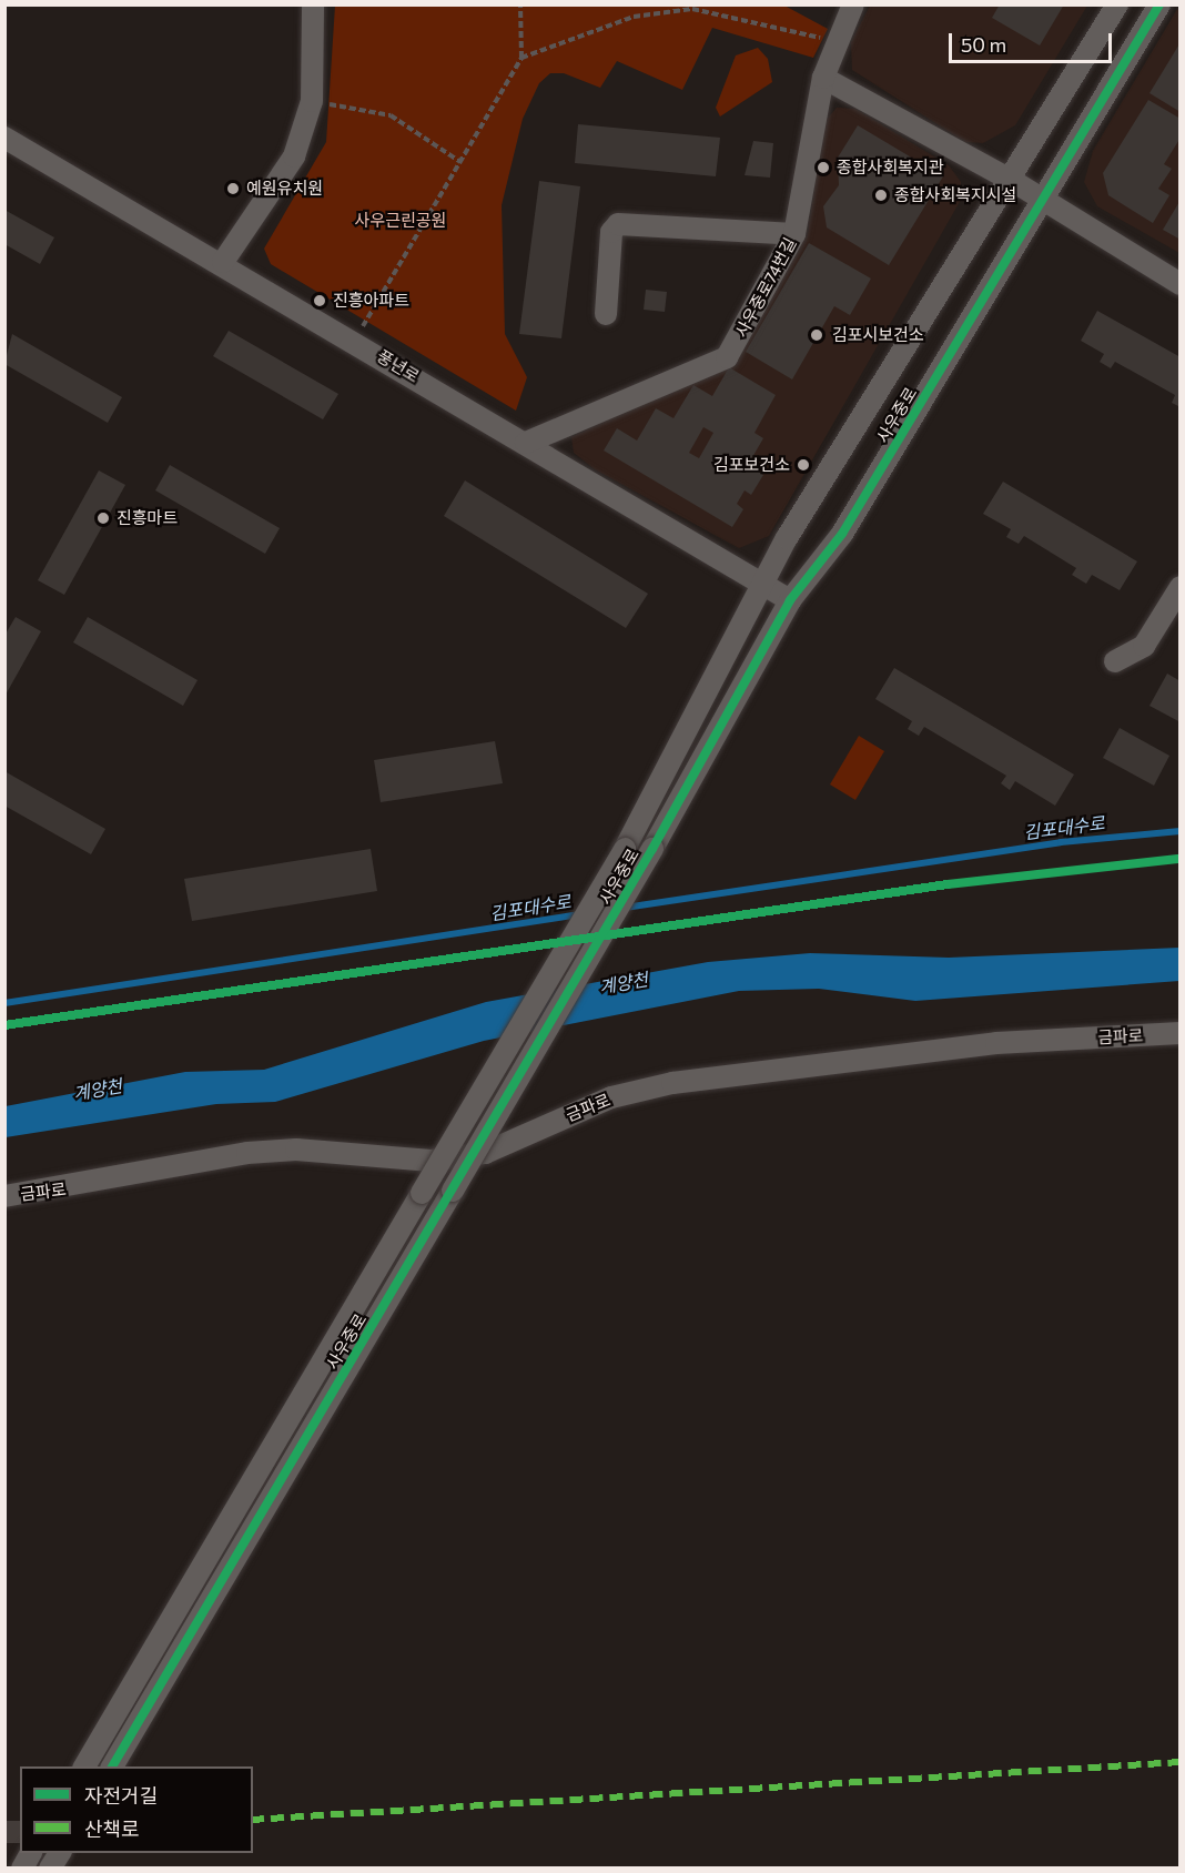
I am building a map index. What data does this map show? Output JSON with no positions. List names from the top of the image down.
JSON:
{
  "streets": {
    "street": [
      "사우중로74번길",
      "풍년로",
      "사우중로",
      "금파로"
    ]
  },
  "crossings": [
    ["사우중로74번길", "풍년로"],
    ["풍년로", "사우중로"]
  ],
  "water": ["김포대수로", "계양천"],
  "parks": ["사우근린공원"],
  "places": [
    "종합사회복지관",
    "예원유치원",
    "종합사회복지시설",
    "진흥아파트",
    "김포시보건소",
    "김포보건소",
    "진흥마트"
  ],
  "legend": ["자전거길", "산책로"],
  "scale_bar": "50 m"
}
